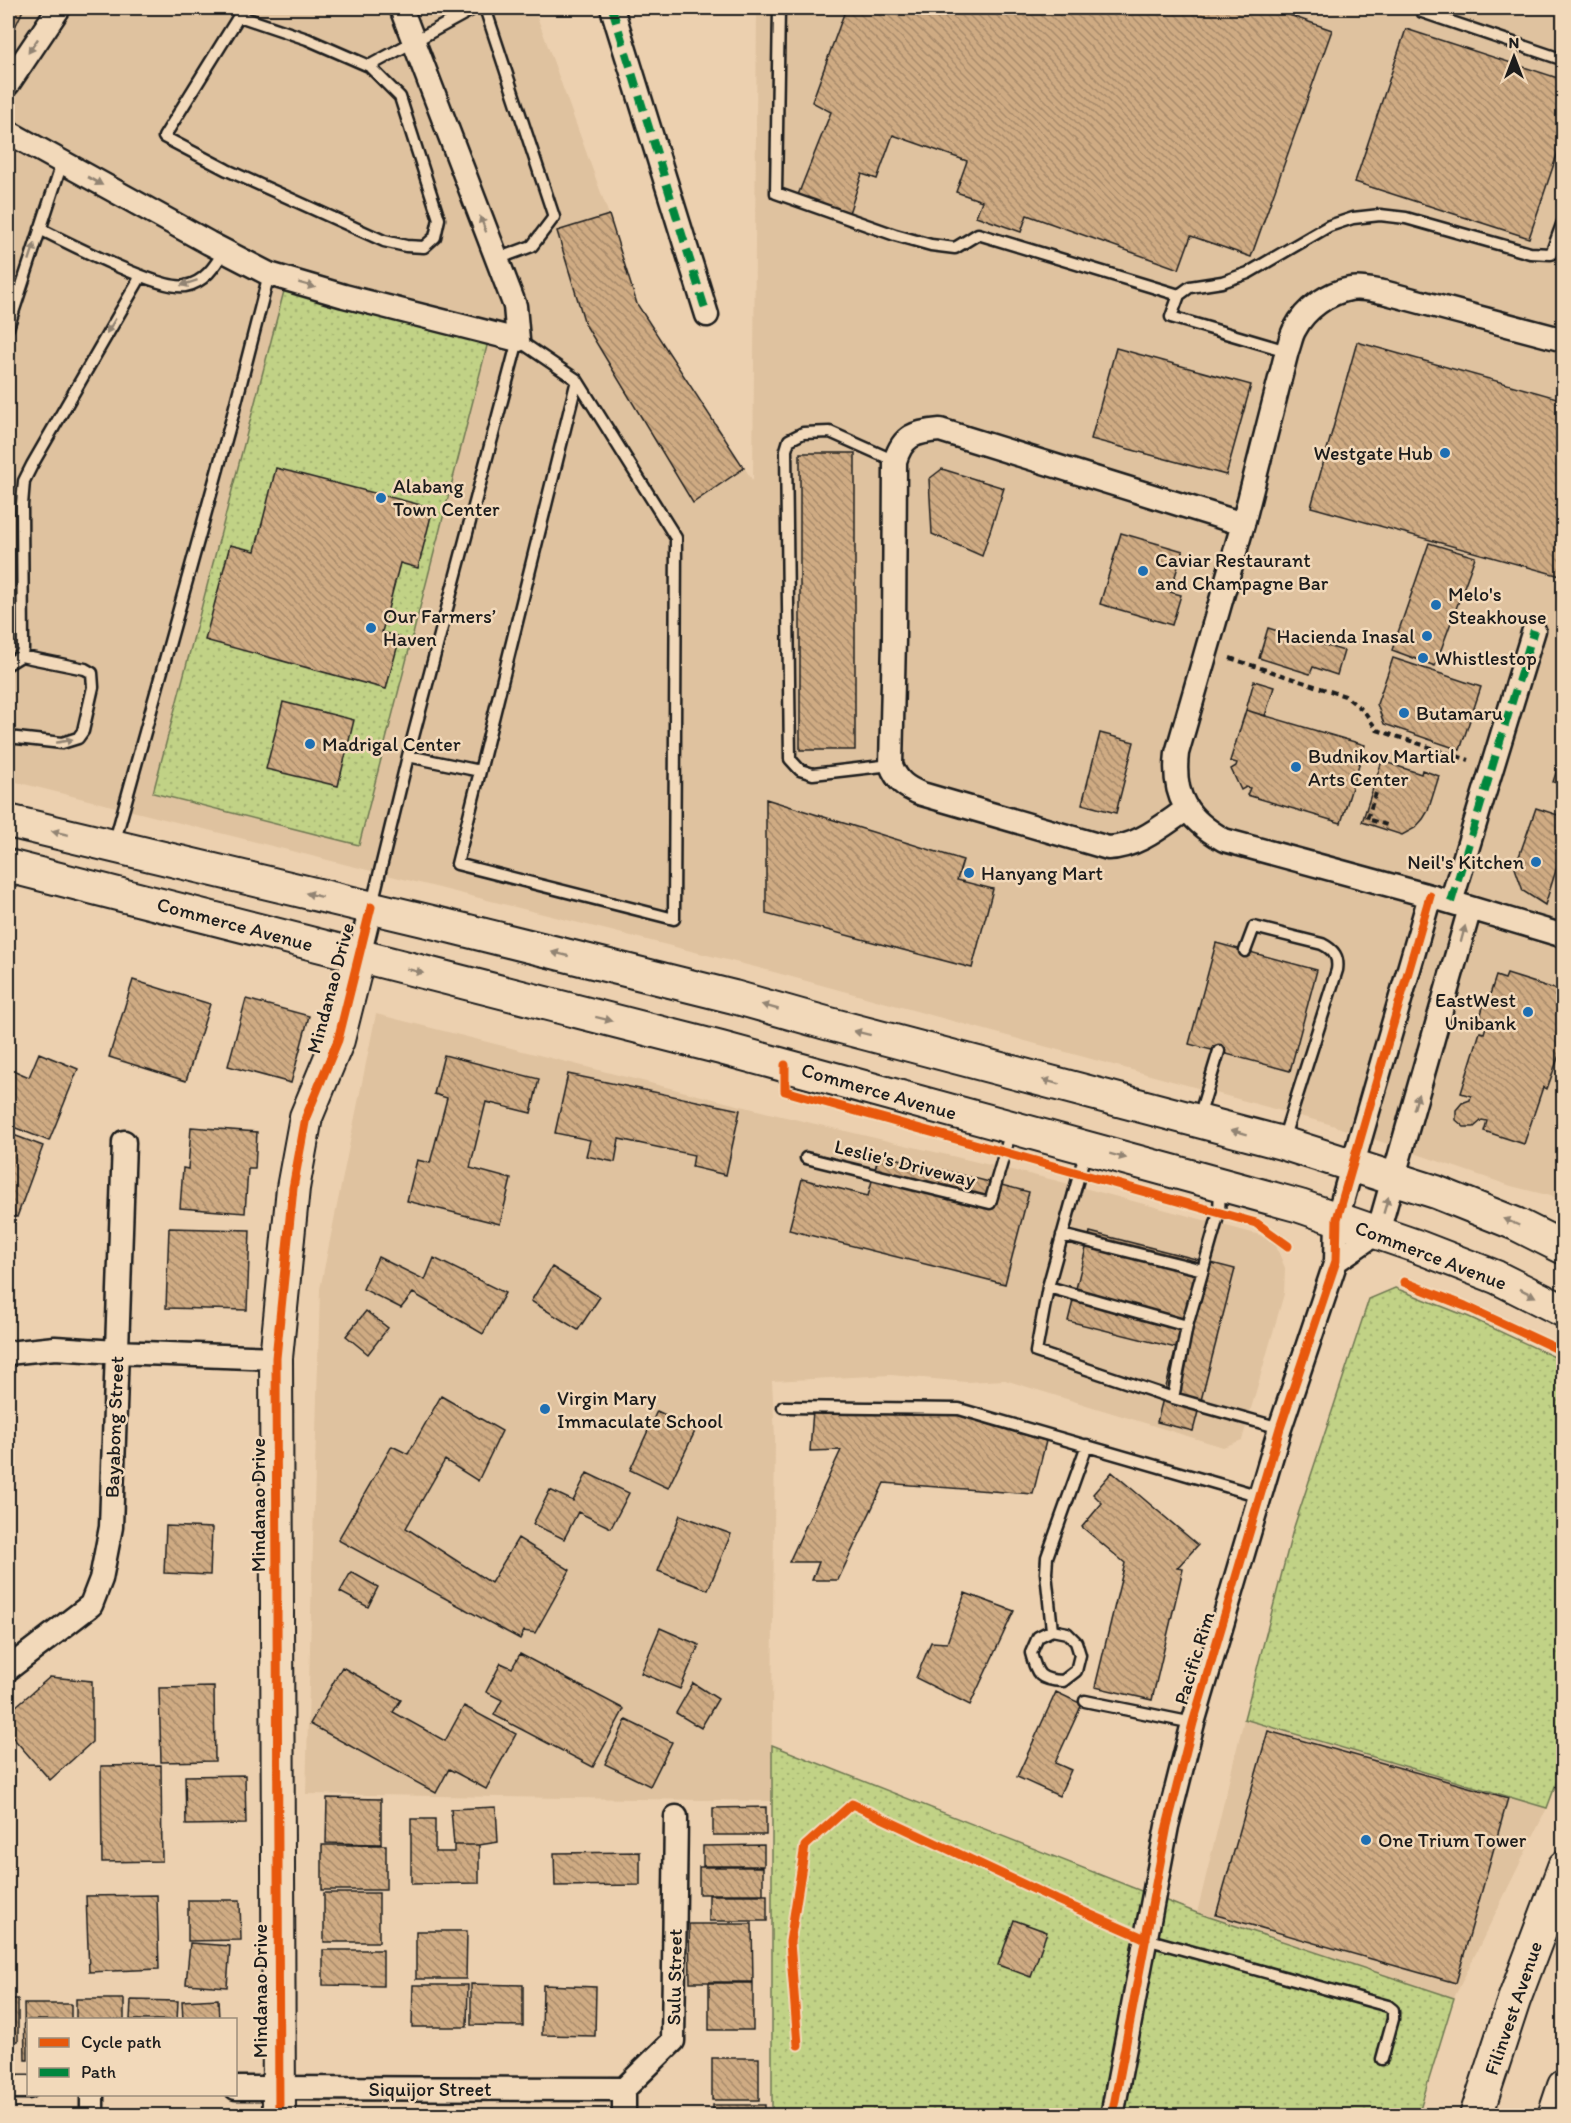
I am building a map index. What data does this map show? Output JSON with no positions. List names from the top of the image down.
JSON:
{
  "streets": {
    "main road": ["Commerce Avenue", "Mindanao Drive", "Filinvest Avenue"],
    "street": [
      "Bayabong Street",
      "Pacific Rim",
      "Sulu Street",
      "Siquijor Street"
    ],
    "lane": ["Leslie's Driveway"]
  },
  "crossings": [
    ["Commerce Avenue", "Mindanao Drive"],
    ["Commerce Avenue", "Leslie's Driveway"],
    ["Commerce Avenue", "Pacific Rim"],
    ["Mindanao Drive", "Siquijor Street"],
    ["Sulu Street", "Siquijor Street"]
  ],
  "places": [
    "Westgate Hub",
    "Alabang Town Center",
    "Caviar Restaurant and Champagne Bar",
    "Melo's Steakhouse",
    "Our Farmers’ Haven",
    "Hacienda Inasal",
    "Whistlestop",
    "Butamaru",
    "Madrigal Center",
    "Budnikov Martial Arts Center",
    "Neil's Kitchen",
    "Hanyang Mart",
    "EastWest Unibank",
    "Virgin Mary Immaculate School",
    "One Trium Tower"
  ],
  "legend": ["Cycle path", "Path"],
  "north": "top"
}
